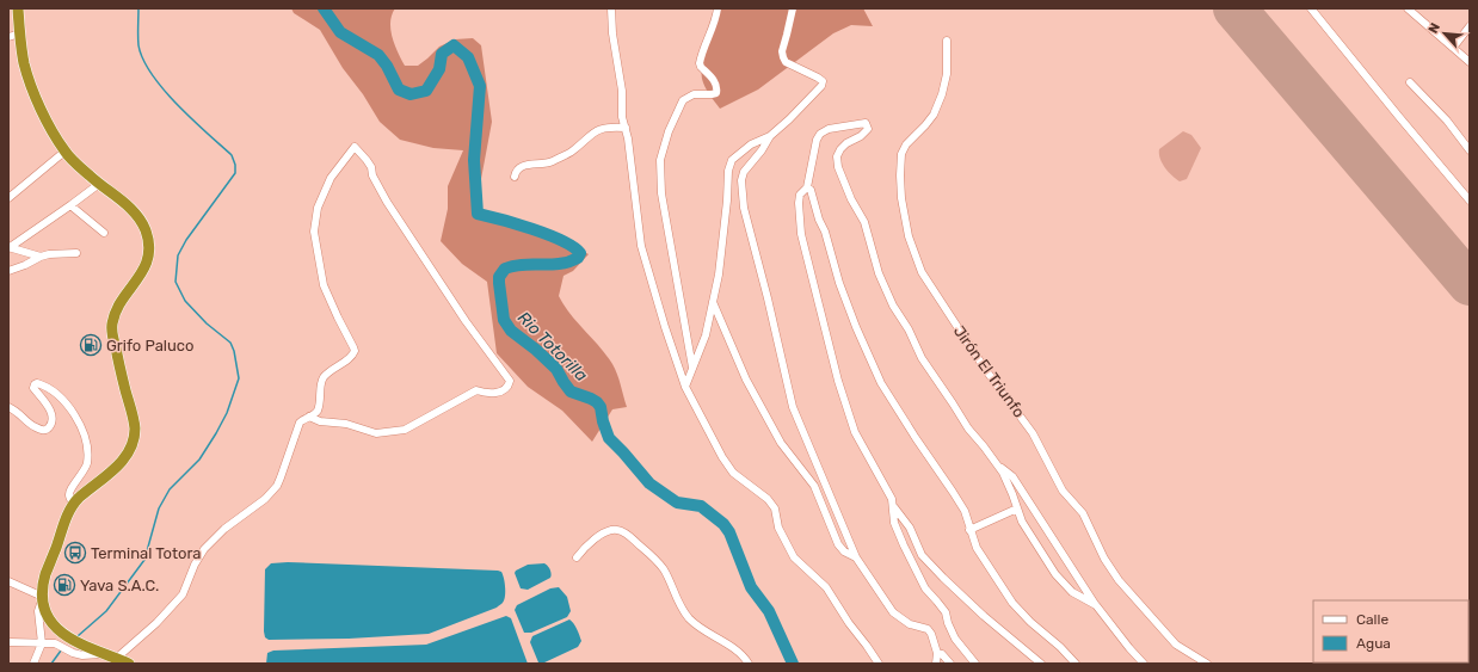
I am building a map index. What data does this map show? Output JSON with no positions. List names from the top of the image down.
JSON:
{
  "streets": {
    "street": ["Jirón El Triunfo"]
  },
  "water": ["Rio Totorilla"],
  "places": {
    "fuel station": ["Grifo Paluco", "Yava S.A.C."],
    "bus stop": ["Terminal Totora"]
  },
  "legend": ["Calle", "Agua"],
  "north": "top left"
}
